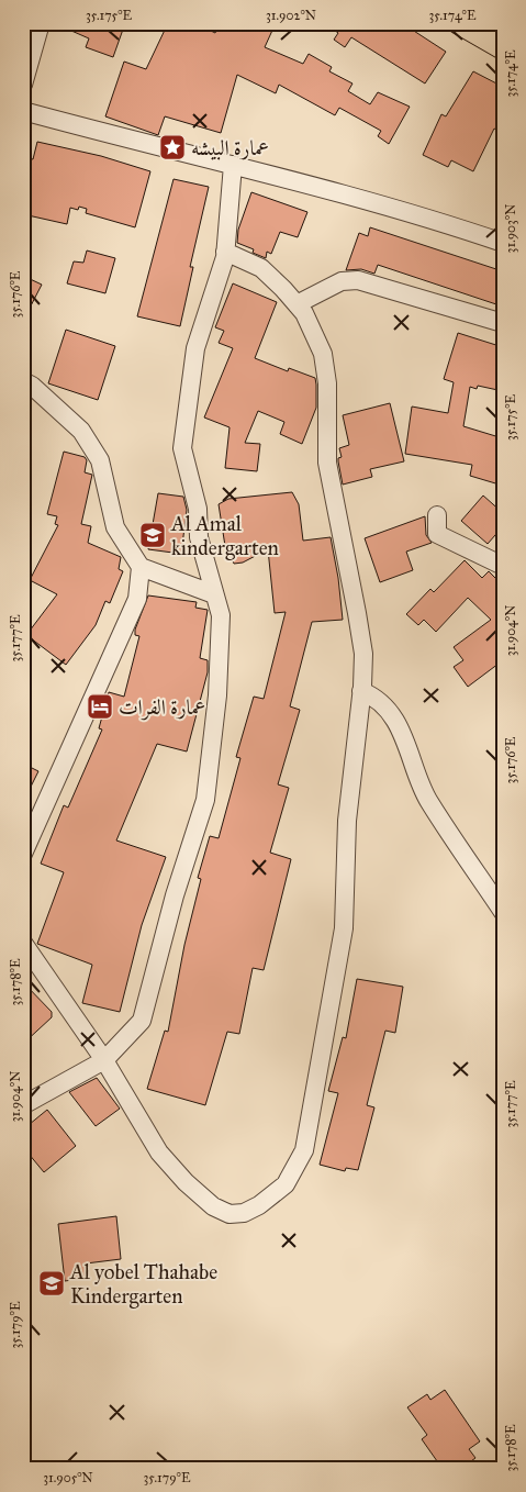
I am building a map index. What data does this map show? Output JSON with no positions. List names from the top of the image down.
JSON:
{
  "places": {
    "place": ["عمارة البيشه"],
    "school or university": ["Al Amal kindergarten", "Al yobel Thahabe Kindergarten"],
    "hotel": ["عمارة الفرات"]
  },
  "coordinates": [
    "35.175°E",
    "31.902°N",
    "35.174°E",
    "31.903°N",
    "35.176°E",
    "31.904°N",
    "35.177°E",
    "35.178°E",
    "35.179°E",
    "31.905°N"
  ]
}
